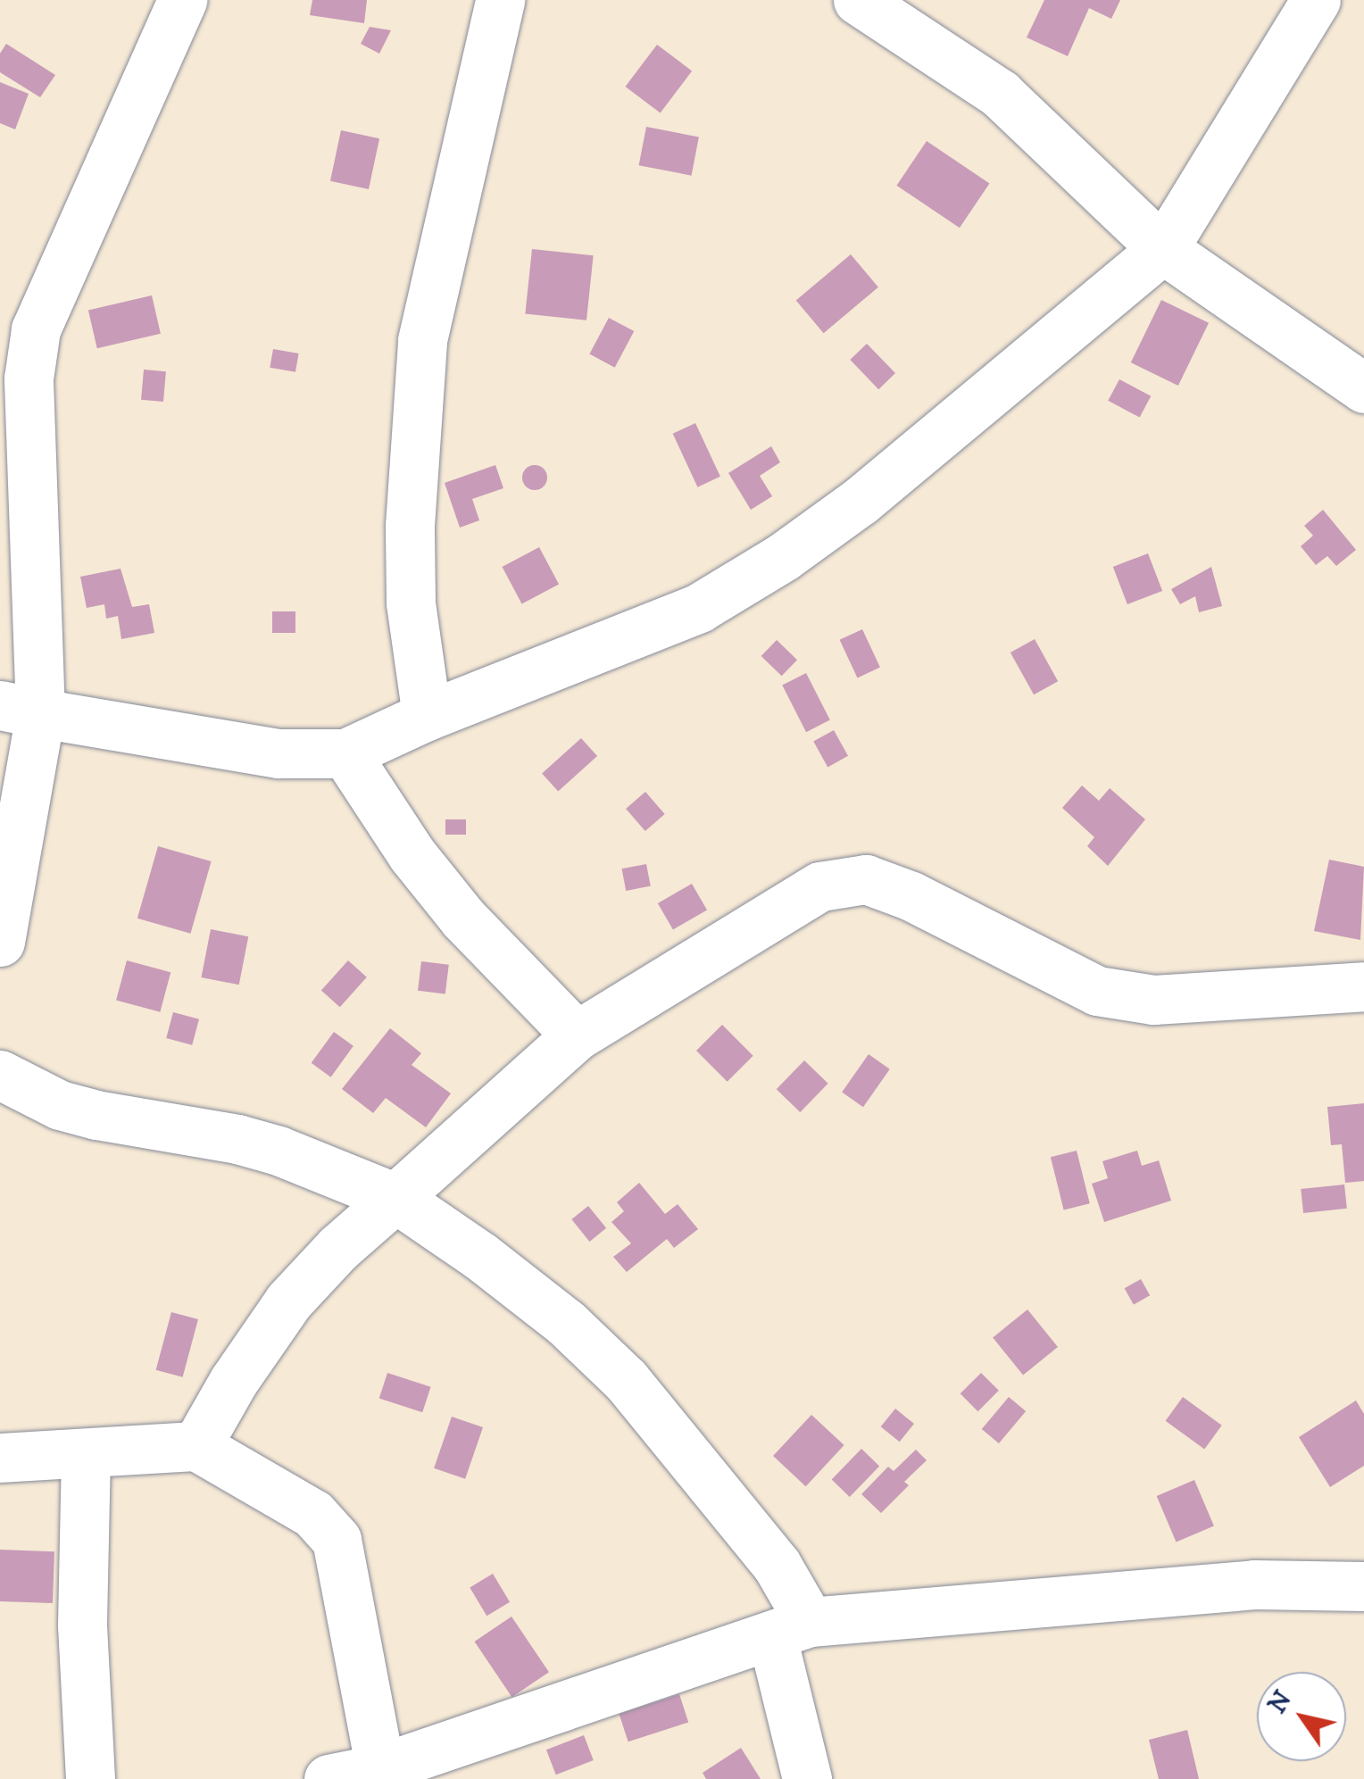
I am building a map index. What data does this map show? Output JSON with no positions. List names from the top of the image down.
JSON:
{
  "north": "top left"
}
